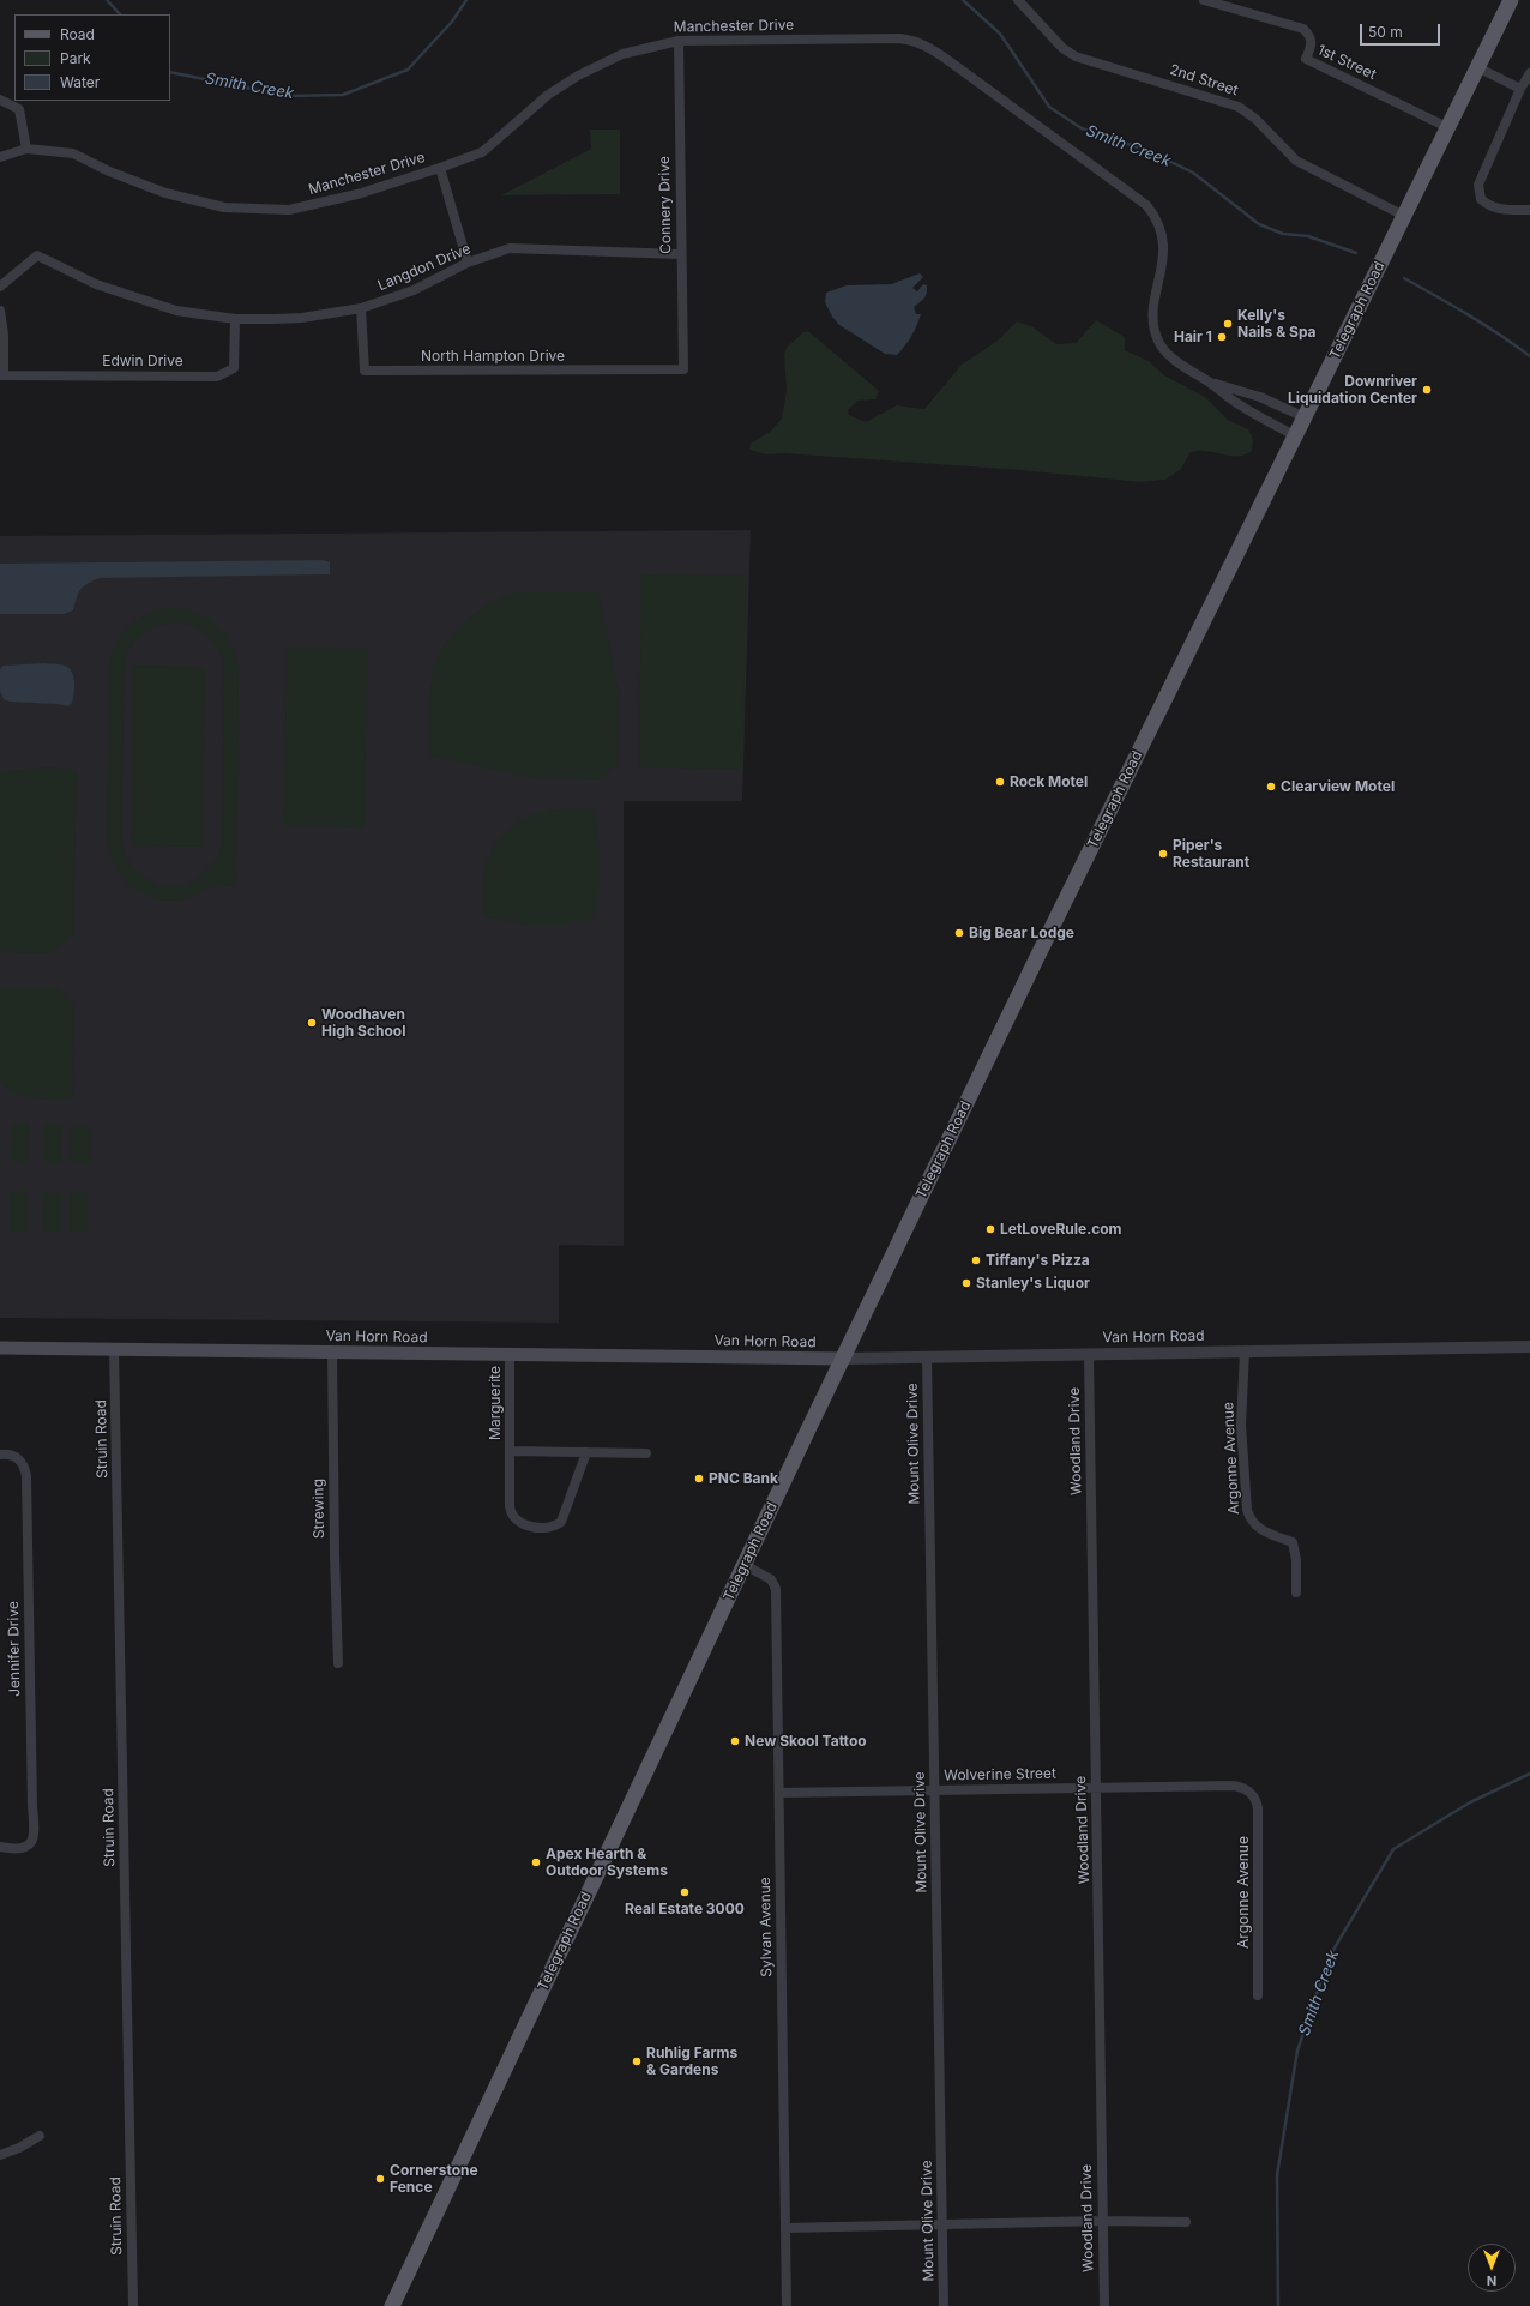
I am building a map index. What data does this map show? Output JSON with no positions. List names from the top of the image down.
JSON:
{
  "streets": {
    "main road": ["Telegraph Road", "Van Horn Road"],
    "street": [
      "Manchester Drive",
      "1st Street",
      "2nd Street",
      "Connery Drive",
      "Langdon Drive",
      "North Hampton Drive",
      "Edwin Drive",
      "Marguerite",
      "Struin Road",
      "Woodland Drive",
      "Mount Olive Drive",
      "Argonne Avenue",
      "Strewing",
      "Jennifer Drive",
      "Wolverine Street",
      "Sylvan Avenue"
    ]
  },
  "crossings": [
    ["Manchester Drive", "Connery Drive"],
    ["Manchester Drive", "Telegraph Road"],
    ["1st Street", "Telegraph Road"],
    ["2nd Street", "Telegraph Road"],
    ["Connery Drive", "Langdon Drive"],
    ["Connery Drive", "North Hampton Drive"],
    ["Langdon Drive", "North Hampton Drive"],
    ["Langdon Drive", "Edwin Drive"],
    ["Telegraph Road", "Van Horn Road"],
    ["Telegraph Road", "Sylvan Avenue"],
    ["Van Horn Road", "Marguerite"],
    ["Van Horn Road", "Struin Road"],
    ["Van Horn Road", "Woodland Drive"],
    ["Van Horn Road", "Mount Olive Drive"],
    ["Van Horn Road", "Argonne Avenue"],
    ["Van Horn Road", "Strewing"],
    ["Woodland Drive", "Wolverine Street"],
    ["Mount Olive Drive", "Wolverine Street"],
    ["Argonne Avenue", "Wolverine Street"],
    ["Wolverine Street", "Sylvan Avenue"]
  ],
  "water": ["Smith Creek"],
  "places": [
    "Kelly's Nails & Spa",
    "Hair 1",
    "Downriver Liquidation Center",
    "Rock Motel",
    "Clearview Motel",
    "Piper's Restaurant",
    "Big Bear Lodge",
    "Woodhaven High School",
    "LetLoveRule.com",
    "Tiffany's Pizza",
    "Stanley's Liquor",
    "PNC Bank",
    "New Skool Tattoo",
    "Apex Hearth & Outdoor Systems",
    "Real Estate 3000",
    "Ruhlig Farms & Gardens",
    "Cornerstone Fence"
  ],
  "legend": ["Road", "Park", "Water"],
  "scale_bar": "50 m",
  "north": "bottom"
}
